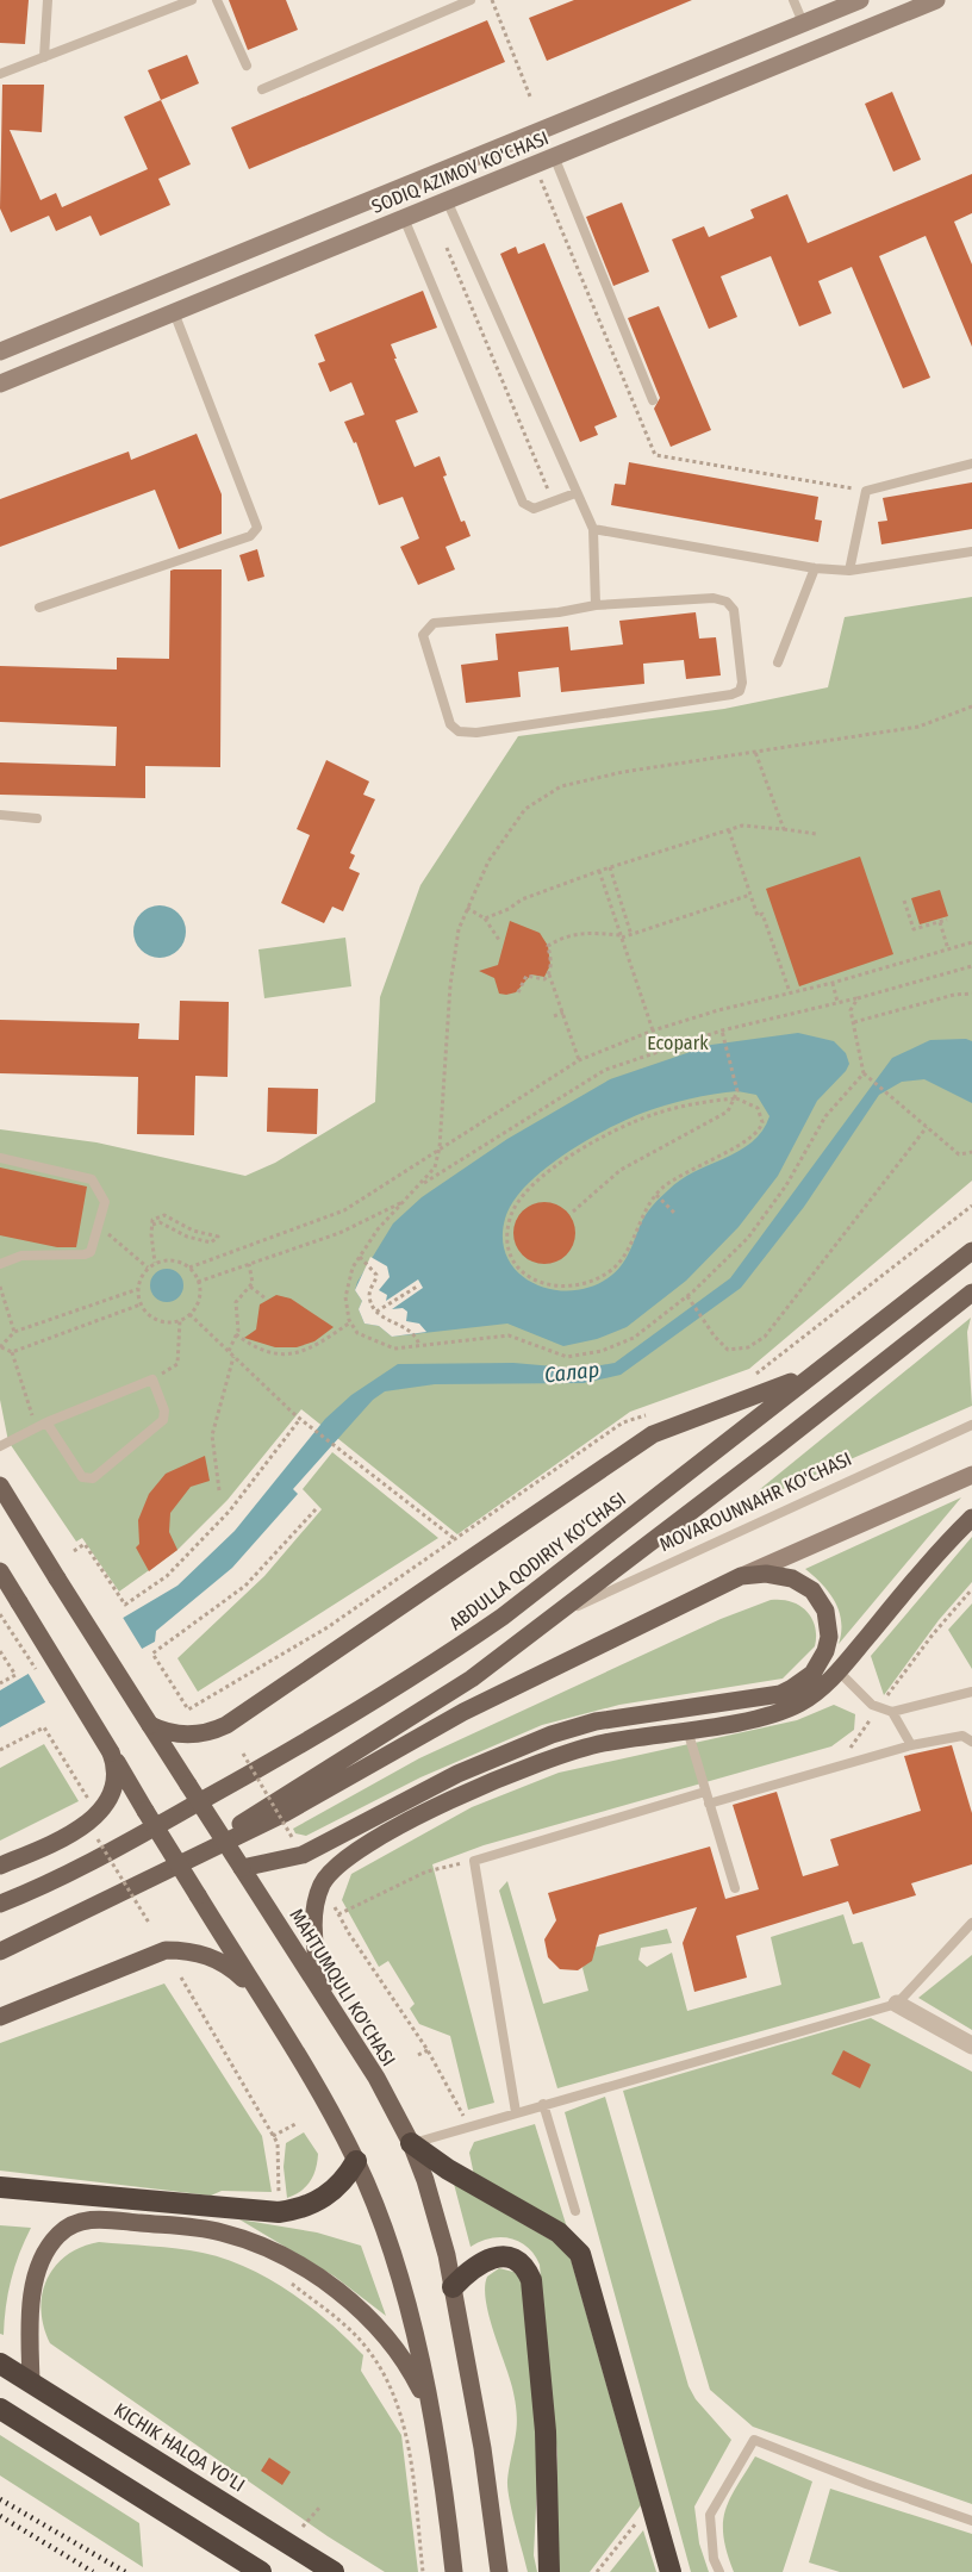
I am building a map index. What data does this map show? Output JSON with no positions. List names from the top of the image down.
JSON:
{
  "streets": {
    "highway": ["KICHIK HALQA YO'LI"],
    "main road": ["SODIQ AZIMOV KO'CHASI", "ABDULLA QODIRIY KO'CHASI", "MAHTUMQULI KO'CHASI"],
    "lane": ["MOVAROUNNAHR KO'CHASI"]
  },
  "water": ["Салар"],
  "parks": ["Ecopark"]
}
